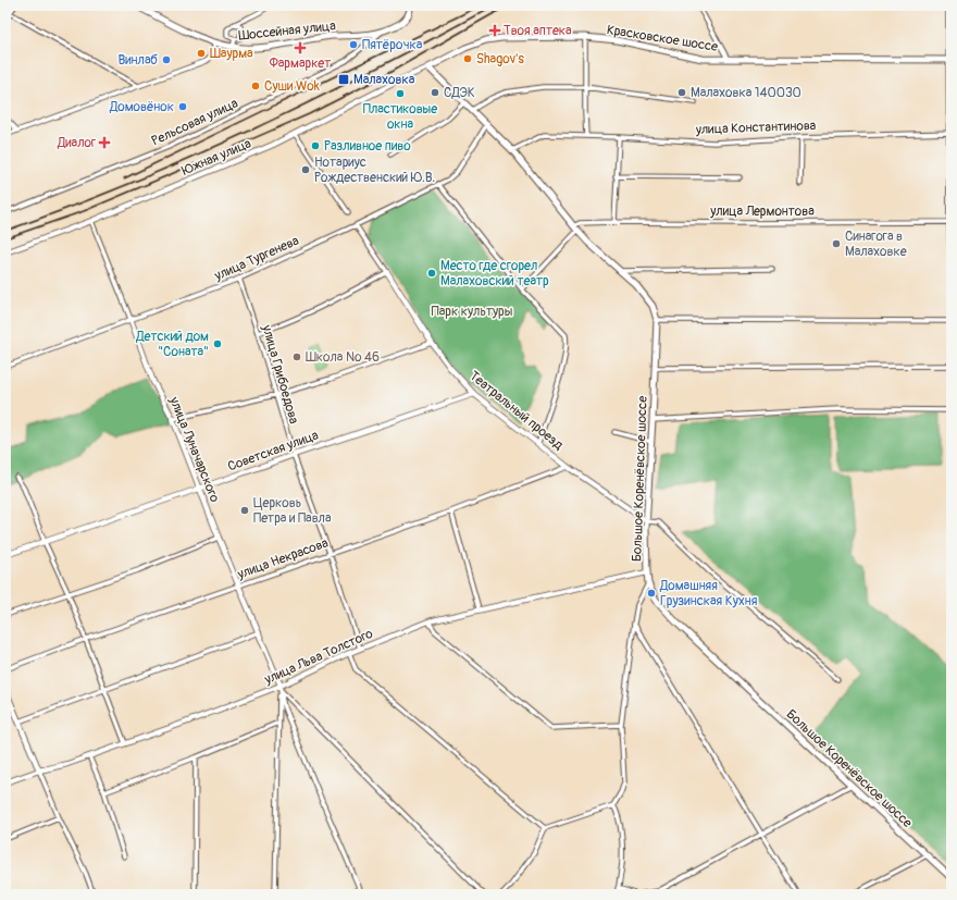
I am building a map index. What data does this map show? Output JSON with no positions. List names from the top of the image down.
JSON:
{
  "streets": {
    "main road": ["Шоссейная улица", "Красковское шоссе", "Большое Коренёвское шоссе"],
    "street": [
      "Рельсовая улица",
      "улица Константинова",
      "Южная улица",
      "улица Лермонтова",
      "улица Тургенева",
      "улица Грибоедова",
      "Театральный проезд",
      "улица Луначарского",
      "Советская улица",
      "улица Некрасова",
      "улица Льва Толстого"
    ]
  },
  "crossings": [
    ["Шоссейная улица", "Рельсовая улица"],
    ["Красковское шоссе", "Южная улица"],
    ["Красковское шоссе", "Большое Коренёвское шоссе"],
    ["улица Константинова", "Большое Коренёвское шоссе"],
    ["Южная улица", "улица Луначарского"],
    ["Южная улица", "Большое Коренёвское шоссе"],
    ["улица Лермонтова", "Большое Коренёвское шоссе"],
    ["улица Тургенева", "улица Грибоедова"],
    ["улица Тургенева", "Театральный проезд"],
    ["улица Тургенева", "улица Луначарского"],
    ["улица Тургенева", "Большое Коренёвское шоссе"],
    ["улица Грибоедова", "Советская улица"],
    ["улица Грибоедова", "улица Некрасова"],
    ["улица Грибоедова", "улица Льва Толстого"],
    ["Театральный проезд", "Советская улица"],
    ["Театральный проезд", "Большое Коренёвское шоссе"],
    ["Театральный проезд", "улица Некрасова"],
    ["улица Луначарского", "Советская улица"],
    ["улица Луначарского", "улица Некрасова"],
    ["улица Луначарского", "улица Льва Толстого"],
    ["Большое Коренёвское шоссе", "улица Льва Толстого"]
  ],
  "parks": ["Парк культуры"],
  "places": {
    "health": ["Твоя аптека", "Фармаркет", "Диалог"],
    "other": [
      "Пятёрочка",
      "Шаурма",
      "Shagov's",
      "Винлаб",
      "Суши Wok",
      "СДЭК",
      "Малаховка 140030",
      "Пластиковые окна",
      "Домовёнок",
      "Разливное пиво",
      "Нотариус Рождественский Ю.В.",
      "Синагога в Малаховке",
      "Место где сгорел Малаховский театр",
      "Детский дом \"Соната\"",
      "Школа № 46",
      "Церковь Петра и Павла",
      "Домашняя Грузинская Кухня"
    ],
    "transit": ["Малаховка"]
  }
}
